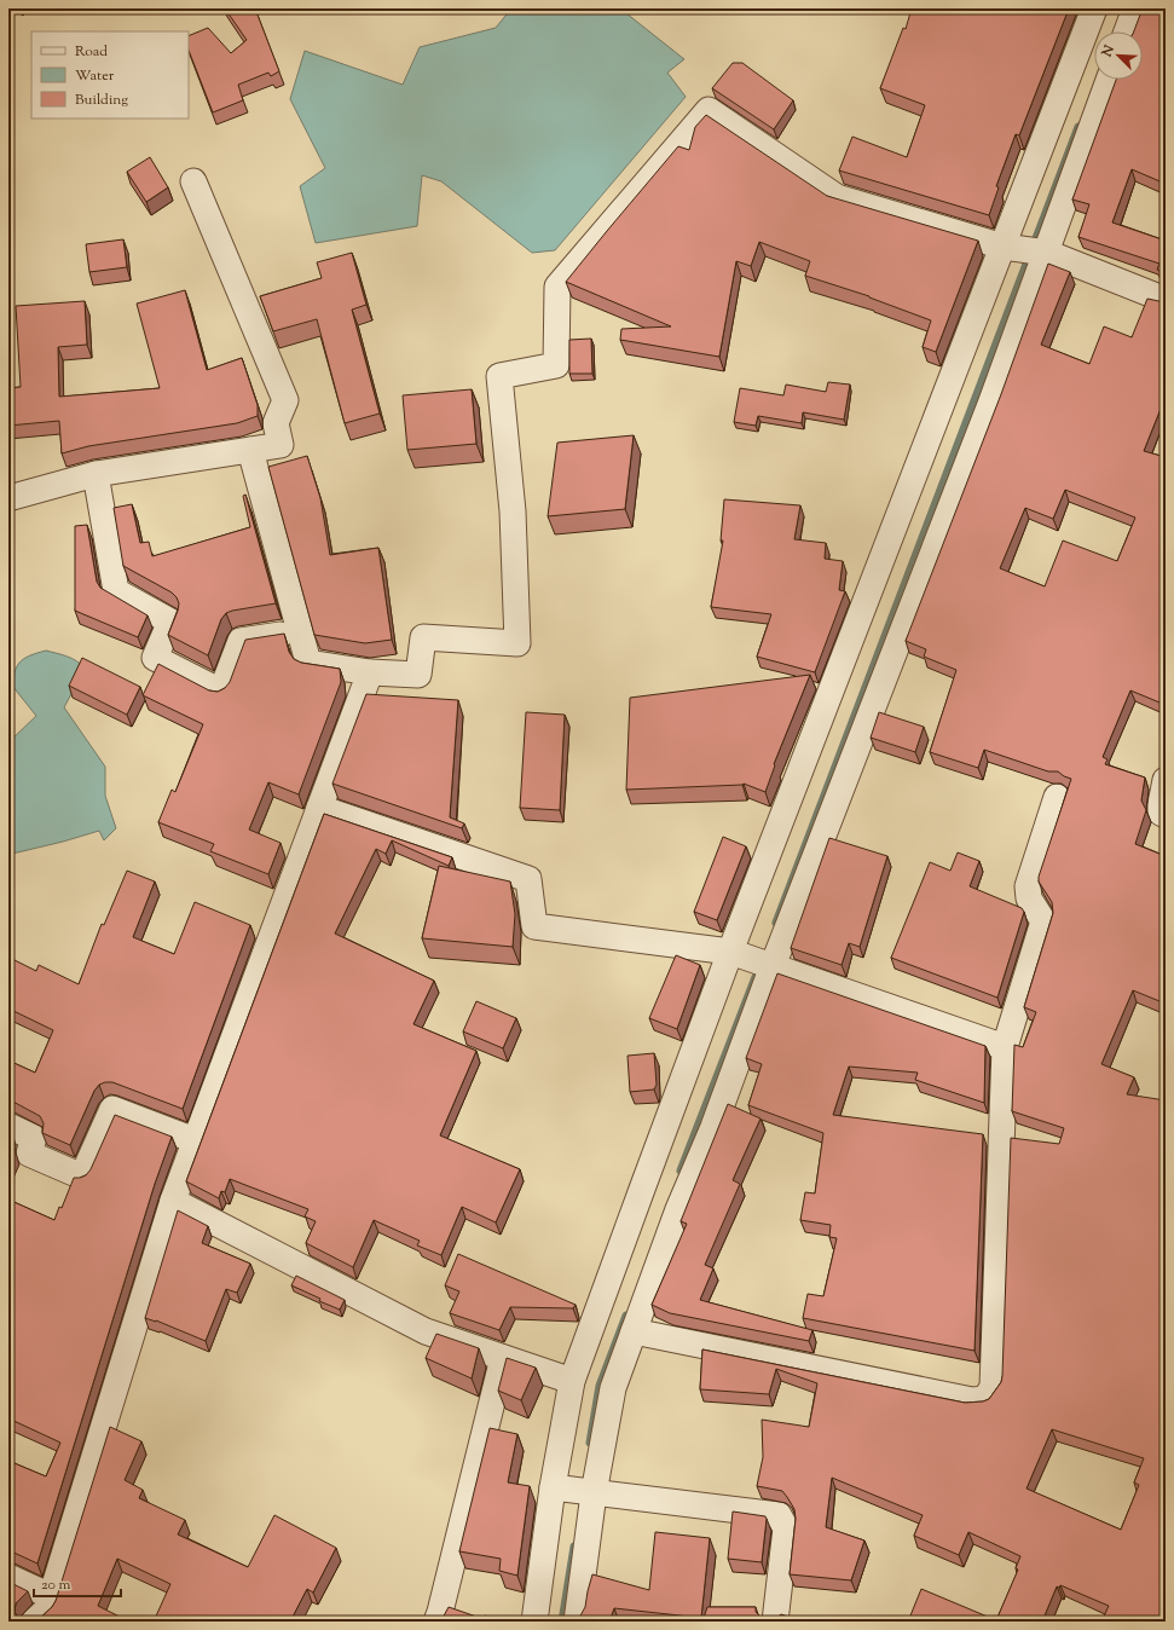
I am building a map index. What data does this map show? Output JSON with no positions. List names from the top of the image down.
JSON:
{
  "legend": ["Road", "Water", "Building"],
  "scale_bar": "20 m",
  "north": "top left"
}
